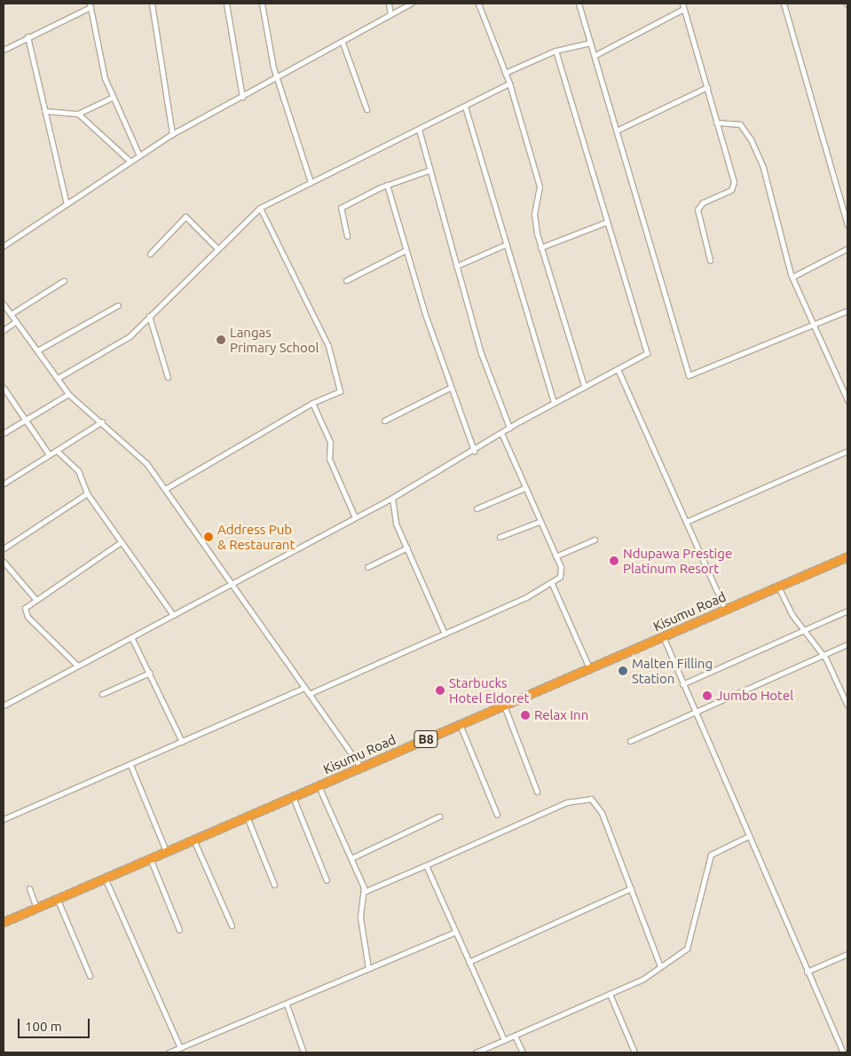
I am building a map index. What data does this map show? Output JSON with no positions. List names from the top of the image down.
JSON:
{
  "streets": {
    "highway": ["Kisumu Road", "B8"]
  },
  "places": [
    "Langas Primary School",
    "Address Pub & Restaurant",
    "Ndupawa Prestige Platinum Resort",
    "Malten Filling Station",
    "Starbucks Hotel Eldoret",
    "Jumbo Hotel",
    "Relax Inn"
  ],
  "scale_bar": "100 m"
}
